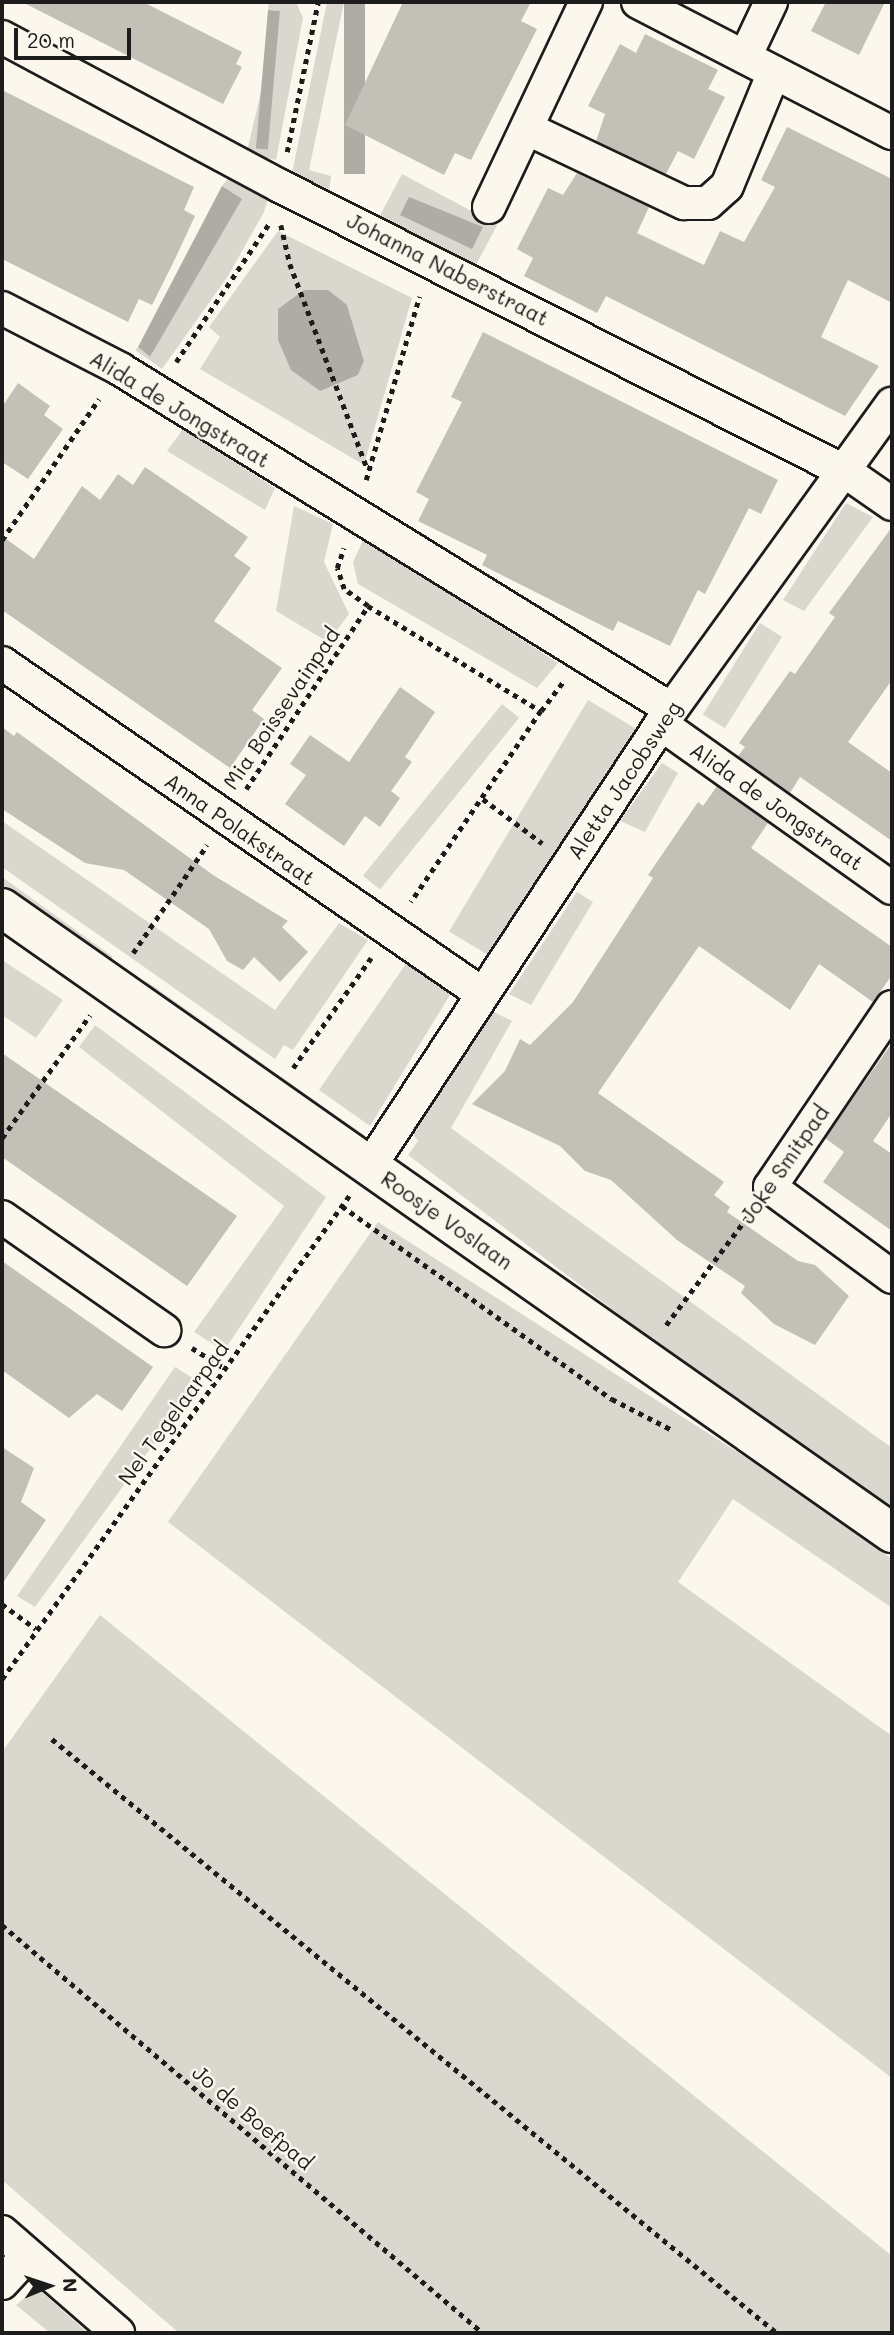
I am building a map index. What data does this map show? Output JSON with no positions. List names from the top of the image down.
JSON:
{
  "streets": {
    "street": [
      "Johanna Naberstraat",
      "Alida de Jongstraat",
      "Aletta Jacobsweg",
      "Anna Polakstraat",
      "Joke Smitpad",
      "Roosje Voslaan"
    ],
    "path": ["Mia Boissevainpad", "Nel Tegelaarpad", "Jo de Boefpad"]
  },
  "crossings": [
    ["Johanna Naberstraat", "Aletta Jacobsweg"],
    ["Alida de Jongstraat", "Aletta Jacobsweg"],
    ["Mia Boissevainpad", "Anna Polakstraat"],
    ["Mia Boissevainpad", "Roosje Voslaan"],
    ["Aletta Jacobsweg", "Anna Polakstraat"],
    ["Aletta Jacobsweg", "Roosje Voslaan"],
    ["Aletta Jacobsweg", "Nel Tegelaarpad"],
    ["Roosje Voslaan", "Nel Tegelaarpad"]
  ],
  "scale_bar": "20 m",
  "north": "right"
}
